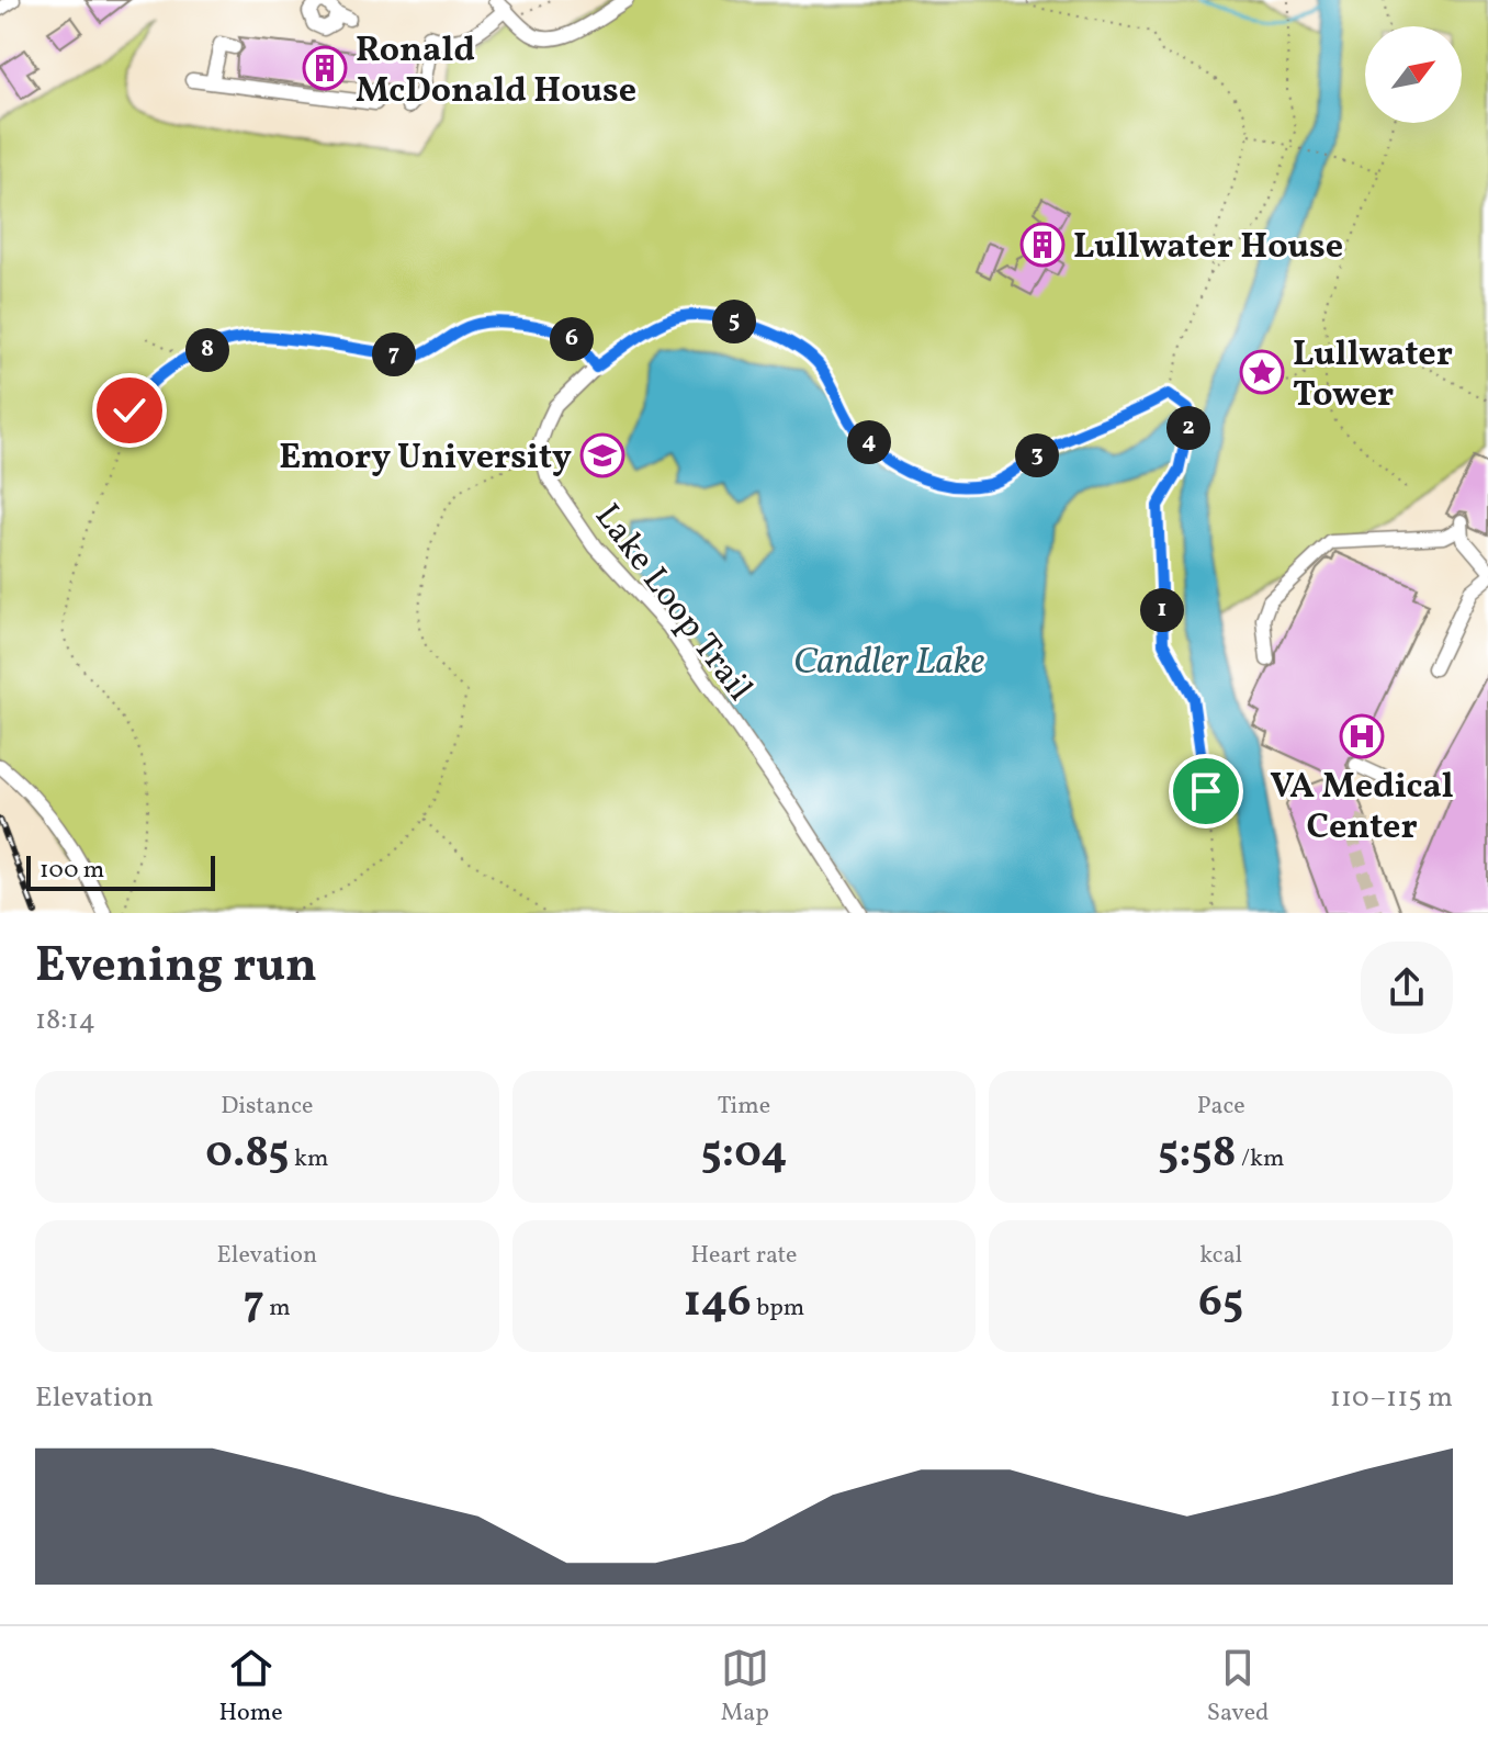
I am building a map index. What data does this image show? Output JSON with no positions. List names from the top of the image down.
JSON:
{
  "streets": {
    "street": ["Lake Loop Trail"]
  },
  "water": ["Candler Lake"],
  "places": {
    "building": ["Ronald McDonald House", "Lullwater House"],
    "place": ["Lullwater Tower"],
    "school or university": ["Emory University"],
    "hospital": ["VA Medical Center"]
  },
  "scale_bar": "100 m",
  "north": "top right",
  "page": {
    "pins": [
      "5",
      "6",
      "8",
      "7",
      "2",
      "4",
      "3",
      "1"
    ],
    "scale": "100 m",
    "heading": ["Evening run", "18:14"],
    "stats": [
      ["Distance", "0.85 km"],
      ["Time", "5:04"],
      ["Pace", "5:58 /km"],
      ["Elevation", "7 m"],
      ["Heart rate", "146 bpm"],
      ["kcal", "65"]
    ],
    "chart": ["Elevation", "110–115 m"],
    "tabs": ["Home", "Map", "Saved"]
  }
}
